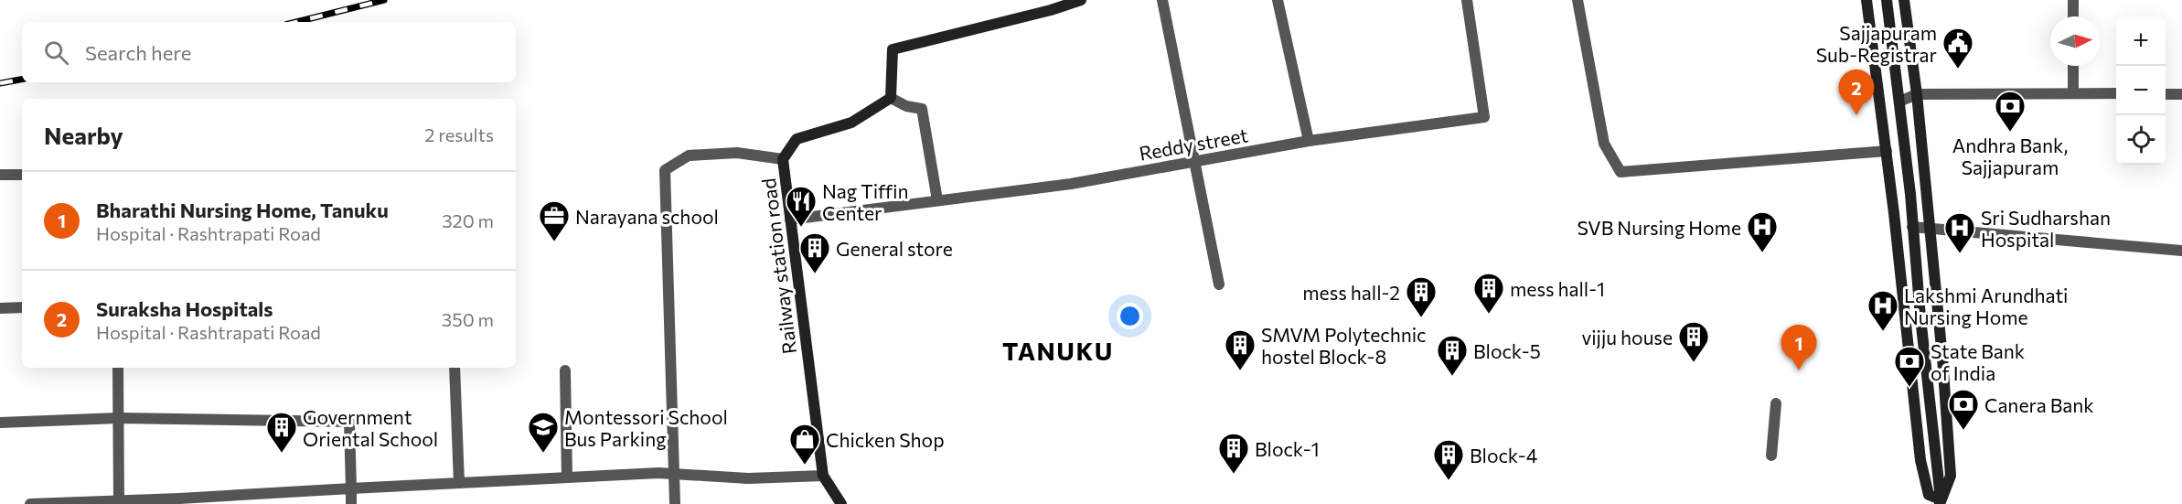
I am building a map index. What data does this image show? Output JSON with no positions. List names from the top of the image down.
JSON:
{
  "streets": {
    "street": ["Reddy street", "Railway station road"]
  },
  "crossings": [
    ["Reddy street", "Railway station road"]
  ],
  "districts": ["TANUKU"],
  "places": {
    "public building": ["Sajjapuram Sub-Registrar"],
    "bank": ["Andhra Bank, Sajjapuram", "State Bank of India", "Canera Bank"],
    "restaurant": ["Nag Tiffin Center"],
    "office": ["Narayana school"],
    "hospital": ["SVB Nursing Home", "Sri Sudharshan Hospital", "Lakshmi Arundhati Nursing Home"],
    "building": [
      "General store",
      "mess hall-1",
      "mess hall-2",
      "vijju house",
      "SMVM Polytechnic hostel Block-8",
      "Block-5",
      "Government Oriental School",
      "Block-1",
      "Block-4"
    ],
    "school or university": ["Montessori School Bus Parking"],
    "shop": ["Chicken Shop"]
  },
  "north": "right",
  "page": {
    "map_buttons": ["+", "−"],
    "search": "Search here",
    "pins": ["2", "1"],
    "heading": ["Nearby", "2 results"],
    "list": [
      {
        "mark": "1",
        "name": "Bharathi Nursing Home, Tanuku",
        "note": "Hospital · Rashtrapati Road",
        "value": "320 m"
      },
      {
        "mark": "2",
        "name": "Suraksha Hospitals",
        "note": "Hospital · Rashtrapati Road",
        "value": "350 m"
      }
    ]
  }
}
